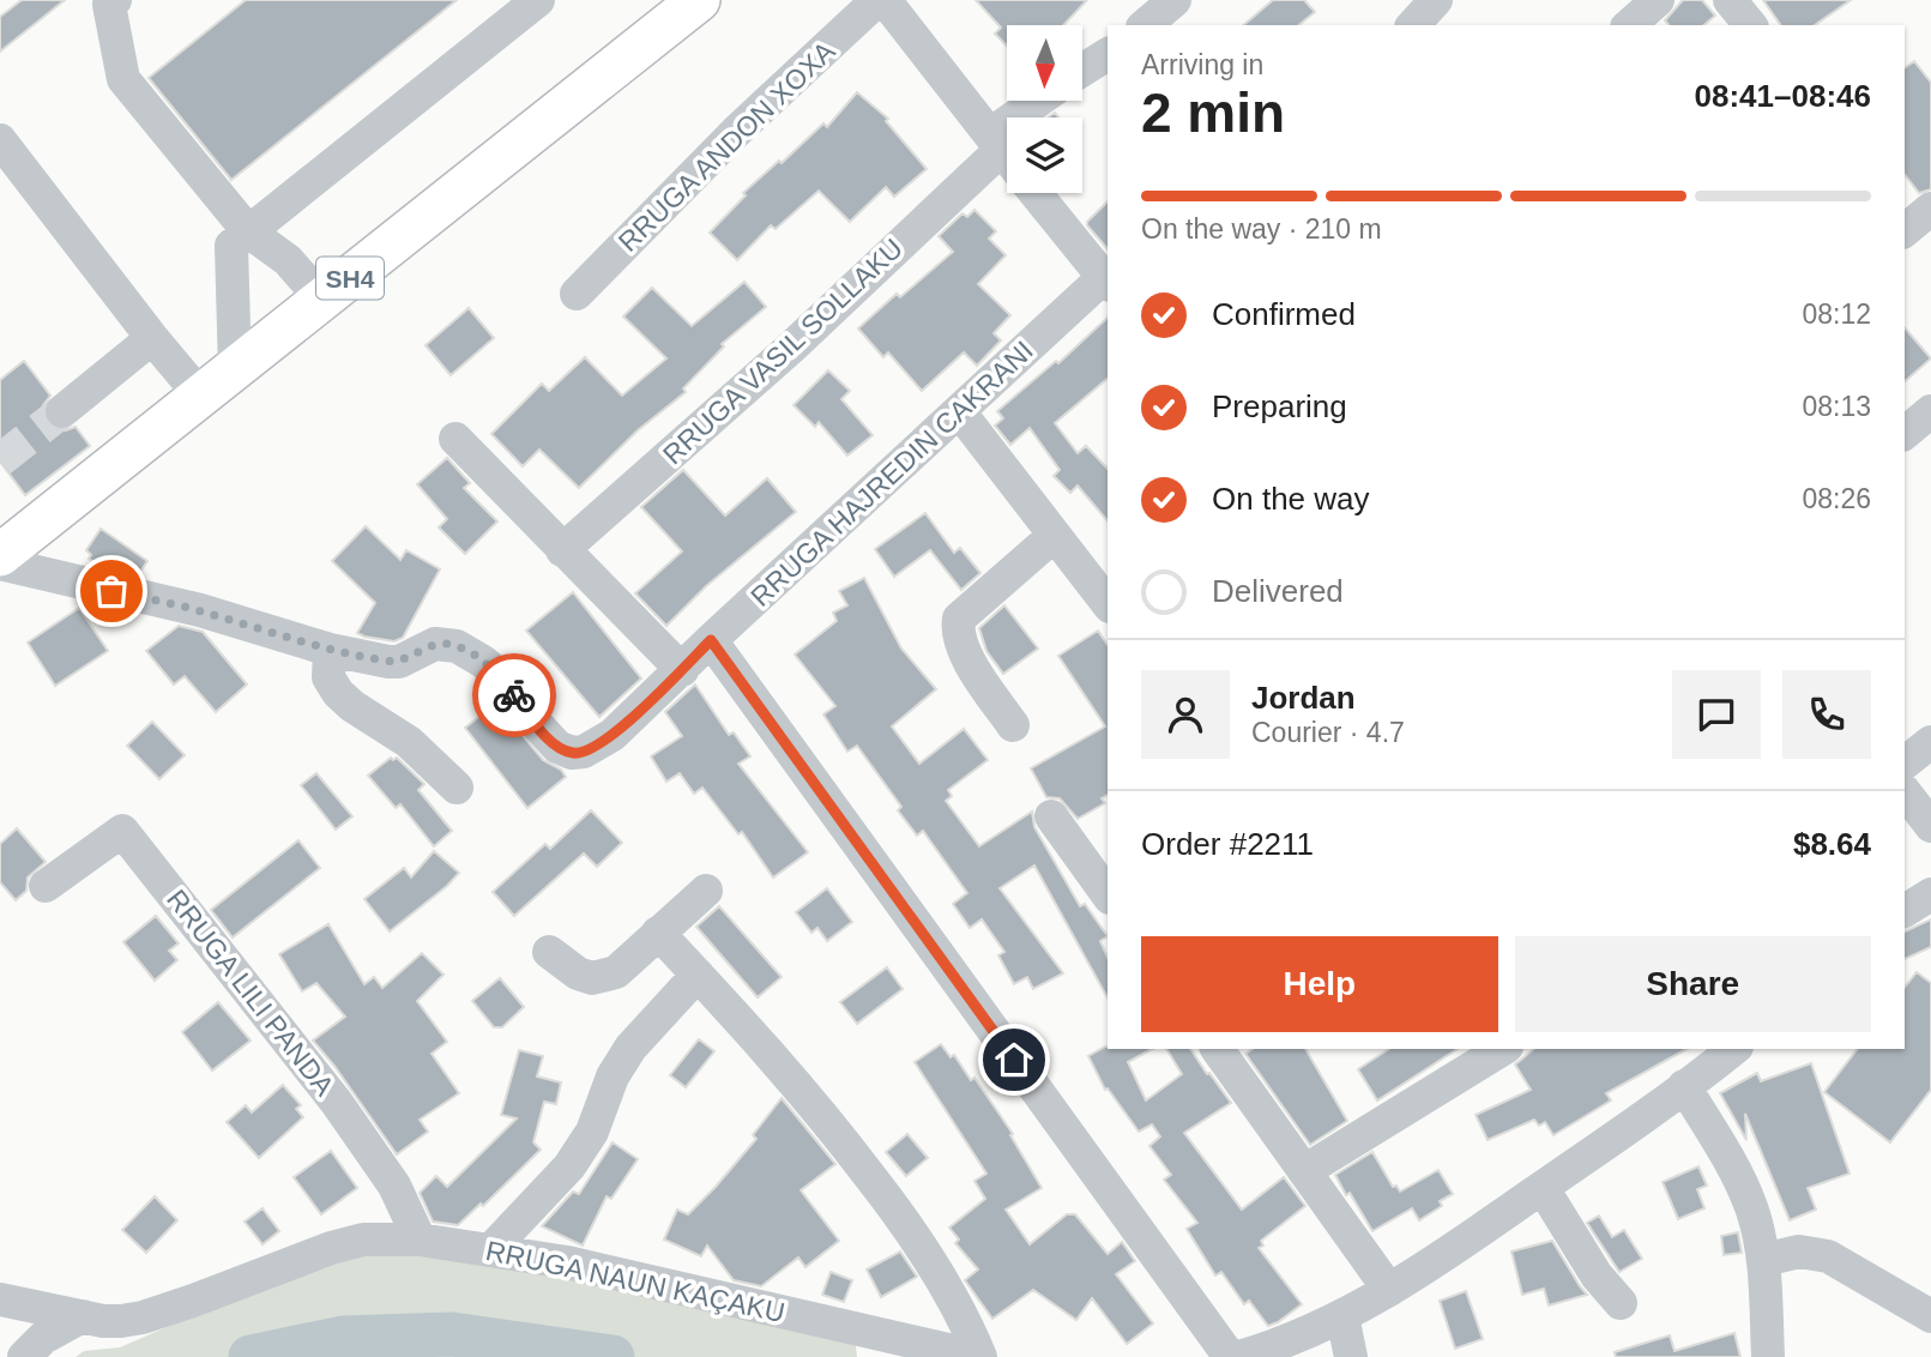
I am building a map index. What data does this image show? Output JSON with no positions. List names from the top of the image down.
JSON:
{
  "streets": {
    "main road": ["SH4"],
    "street": [
      "RRUGA ANDON XOXA",
      "RRUGA VASIL SOLLAKU",
      "RRUGA HAJREDIN CAKRANI",
      "RRUGA LILI PANDA",
      "RRUGA NAUN KAÇAKU"
    ]
  },
  "crossings": [
    ["RRUGA LILI PANDA", "RRUGA NAUN KAÇAKU"]
  ],
  "north": "bottom",
  "page": {
    "heading": ["2 min", "Arriving in", "08:41–08:46"],
    "panel": [
      "Jordan",
      "Courier · 4.7",
      "Order #2211",
      "$8.64"
    ],
    "bar": "On the way · 210 m",
    "list": [
      ["Confirmed", "08:12"],
      ["Preparing", "08:13"],
      ["On the way", "08:26"],
      "Delivered"
    ],
    "buttons": ["Help", "Share"]
  }
}
